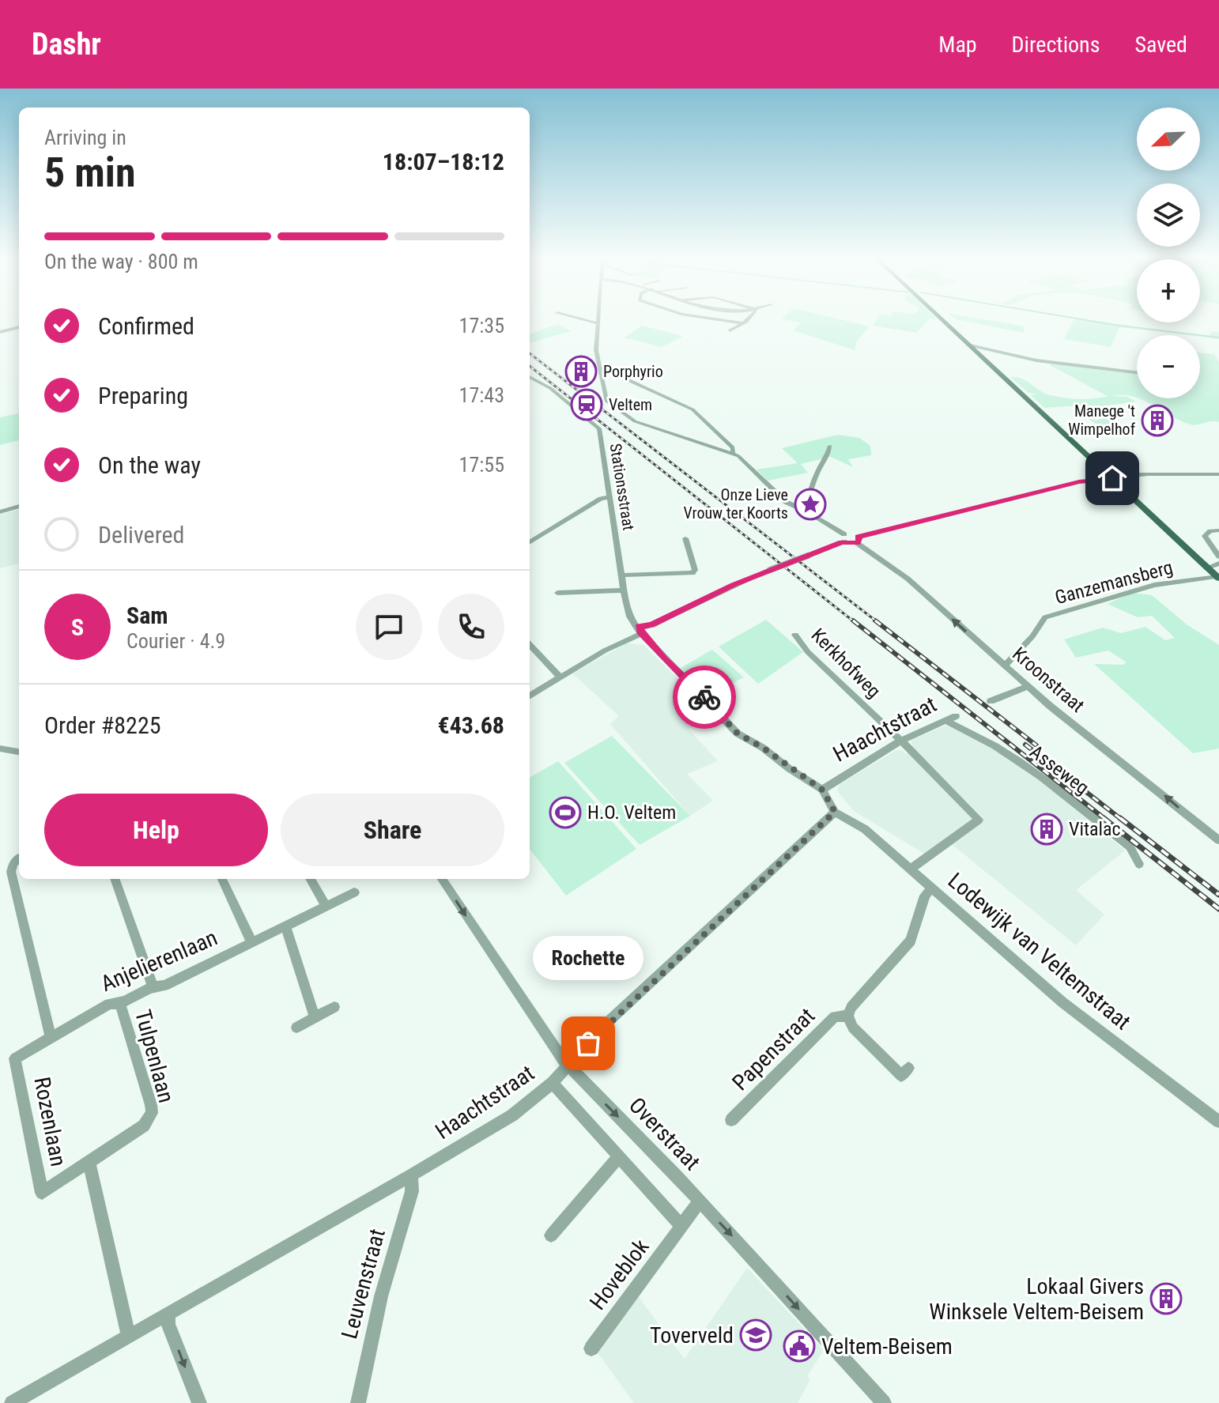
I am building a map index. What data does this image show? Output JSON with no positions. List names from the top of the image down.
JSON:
{
  "streets": {
    "street": [
      "Stationsstraat",
      "Ganzemansberg",
      "Kerkhofweg",
      "Kroonstraat",
      "Haachtstraat",
      "Asseweg",
      "Lodewijk van Veltemstraat",
      "Anjelierenlaan",
      "Papenstraat",
      "Tulpenlaan",
      "Rozenlaan",
      "Overstraat",
      "Hoveblok",
      "Leuvenstraat"
    ]
  },
  "crossings": [
    ["Stationsstraat", "Haachtstraat"],
    ["Ganzemansberg", "Kroonstraat"],
    ["Kerkhofweg", "Haachtstraat"],
    ["Kerkhofweg", "Lodewijk van Veltemstraat"],
    ["Haachtstraat", "Asseweg"],
    ["Haachtstraat", "Lodewijk van Veltemstraat"],
    ["Haachtstraat", "Rozenlaan"],
    ["Haachtstraat", "Overstraat"],
    ["Haachtstraat", "Leuvenstraat"],
    ["Lodewijk van Veltemstraat", "Papenstraat"],
    ["Anjelierenlaan", "Tulpenlaan"],
    ["Anjelierenlaan", "Rozenlaan"],
    ["Tulpenlaan", "Rozenlaan"],
    ["Overstraat", "Hoveblok"]
  ],
  "one_way": ["Kroonstraat", "Overstraat"],
  "places": {
    "building": [
      "Porphyrio",
      "Manege 't Wimpelhof",
      "Vitalac",
      "Lokaal Givers Winksele Veltem-Beisem"
    ],
    "station": ["Veltem"],
    "place": ["Onze Lieve Vrouw ter Koorts"],
    "sports": ["H.O. Veltem"],
    "other": ["Rochette"],
    "school or university": ["Toverveld"],
    "public building": ["Veltem-Beisem"]
  },
  "north": "bottom left",
  "page": {
    "header": "Dashr",
    "nav": ["Map", "Directions", "Saved"],
    "map_buttons": ["+", "−"],
    "heading": ["5 min", "Arriving in", "18:07–18:12"],
    "panel": [
      "Sam",
      "Courier · 4.9",
      "Order #8225",
      "€43.68"
    ],
    "bar": "On the way · 800 m",
    "list": [
      ["Confirmed", "17:35"],
      ["Preparing", "17:43"],
      ["On the way", "17:55"],
      "Delivered"
    ],
    "round": "S",
    "buttons": ["Help", "Share"],
    "bubble": "Rochette"
  }
}
